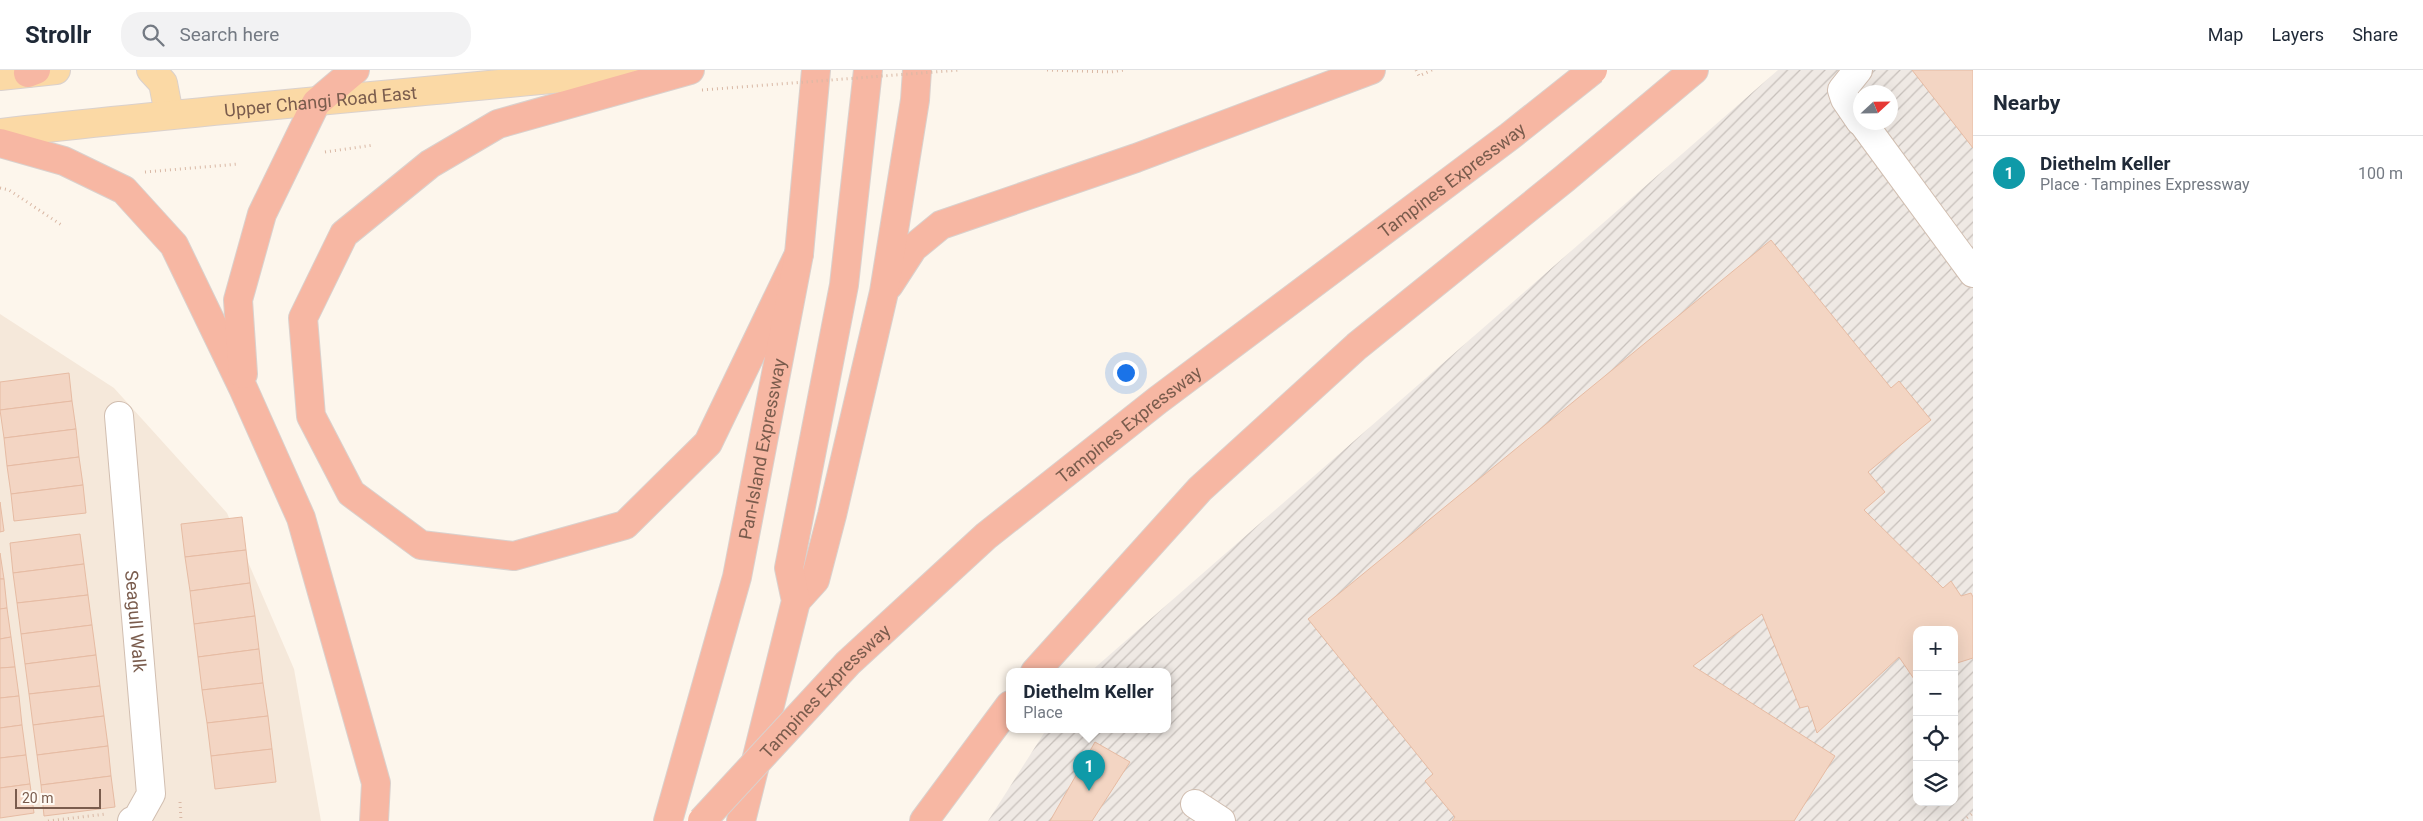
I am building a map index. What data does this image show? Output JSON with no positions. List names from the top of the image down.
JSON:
{
  "streets": {
    "highway": ["Tampines Expressway", "Pan-Island Expressway"],
    "main road": ["Upper Changi Road East"],
    "street": ["Seagull Walk"]
  },
  "scale_bar": "20 m",
  "north": "right",
  "page": {
    "header": "Strollr",
    "search": "Search here",
    "nav": ["Map", "Layers", "Share"],
    "heading": "Nearby",
    "list": [
      {
        "mark": "1",
        "name": "Diethelm Keller",
        "note": "Place · Tampines Expressway",
        "value": "100 m"
      }
    ],
    "map_buttons": ["+", "−"],
    "popup": ["Diethelm Keller", "Place"],
    "pins": "1",
    "scale": "20 m"
  }
}
